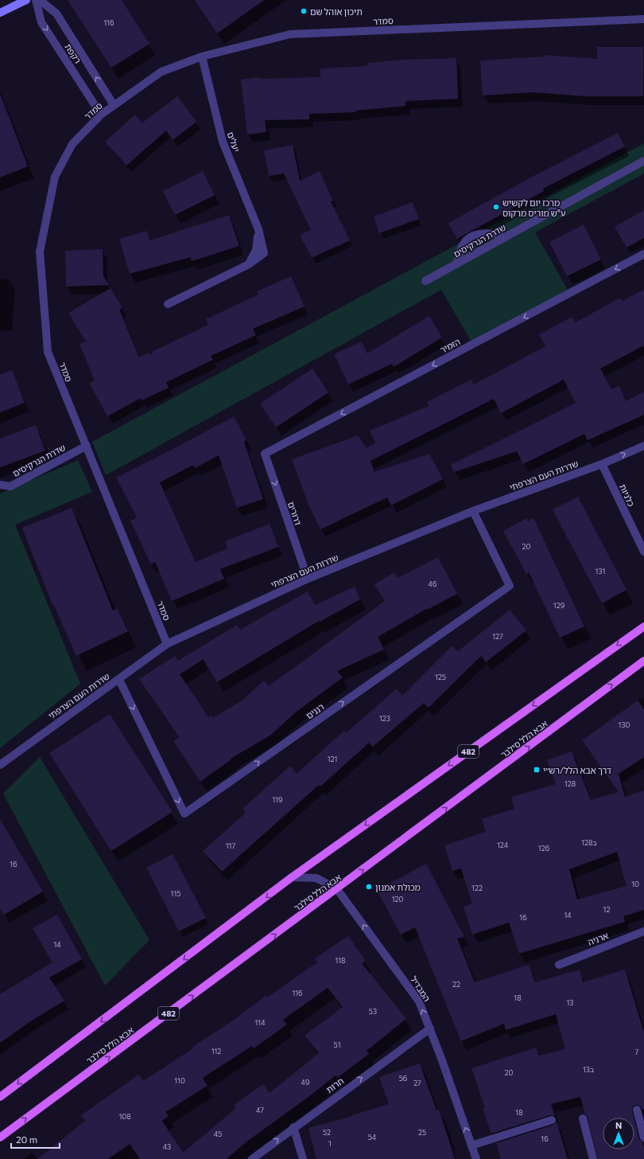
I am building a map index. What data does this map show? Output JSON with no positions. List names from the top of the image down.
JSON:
{
  "streets": {
    "main road": ["אבא הלל סילבר", "482"],
    "street": [
      "סמדר",
      "רקפת",
      "יעלים",
      "שדרת הנרקיסים",
      "הזמיר",
      "שדרות העם הצרפתי",
      "כלניות",
      "דרורים",
      "רננים",
      "ארניה",
      "המבדיל",
      "חרות"
    ]
  },
  "crossings": [
    ["סמדר", "רקפת"],
    ["סמדר", "יעלים"],
    ["סמדר", "שדרת הנרקיסים"],
    ["סמדר", "שדרות העם הצרפתי"],
    ["הזמיר", "דרורים"],
    ["שדרות העם הצרפתי", "כלניות"],
    ["שדרות העם הצרפתי", "דרורים"],
    ["שדרות העם הצרפתי", "רננים"],
    ["אבא הלל סילבר", "המבדיל"],
    ["482", "המבדיל"],
    ["המבדיל", "חרות"]
  ],
  "one_way": [
    "הזמיר",
    "דרורים",
    "המבדיל",
    "חרות"
  ],
  "places": {
    "other": ["תיכון אוהל שם", "מרכז יום לקשיש ע\"ש מוריס מרקוס", "מכולת אמנון"],
    "transit": ["דרך אבא הלל/רש״י"]
  },
  "house_numbers": [
    "116",
    "20",
    "131",
    "46",
    "129",
    "127",
    "125",
    "123",
    "130",
    "121",
    "128",
    "119",
    "128ב",
    "124",
    "117",
    "126",
    "16",
    "10",
    "122",
    "115",
    "120",
    "12",
    "14",
    "16",
    "14",
    "118",
    "22",
    "116",
    "18",
    "13",
    "53",
    "114",
    "51",
    "112",
    "7",
    "13ב",
    "20",
    "56",
    "110",
    "49",
    "27",
    "47",
    "18",
    "108",
    "52",
    "25",
    "45",
    "54",
    "16",
    "1",
    "43"
  ],
  "scale_bar": "20 m",
  "north": "top"
}
